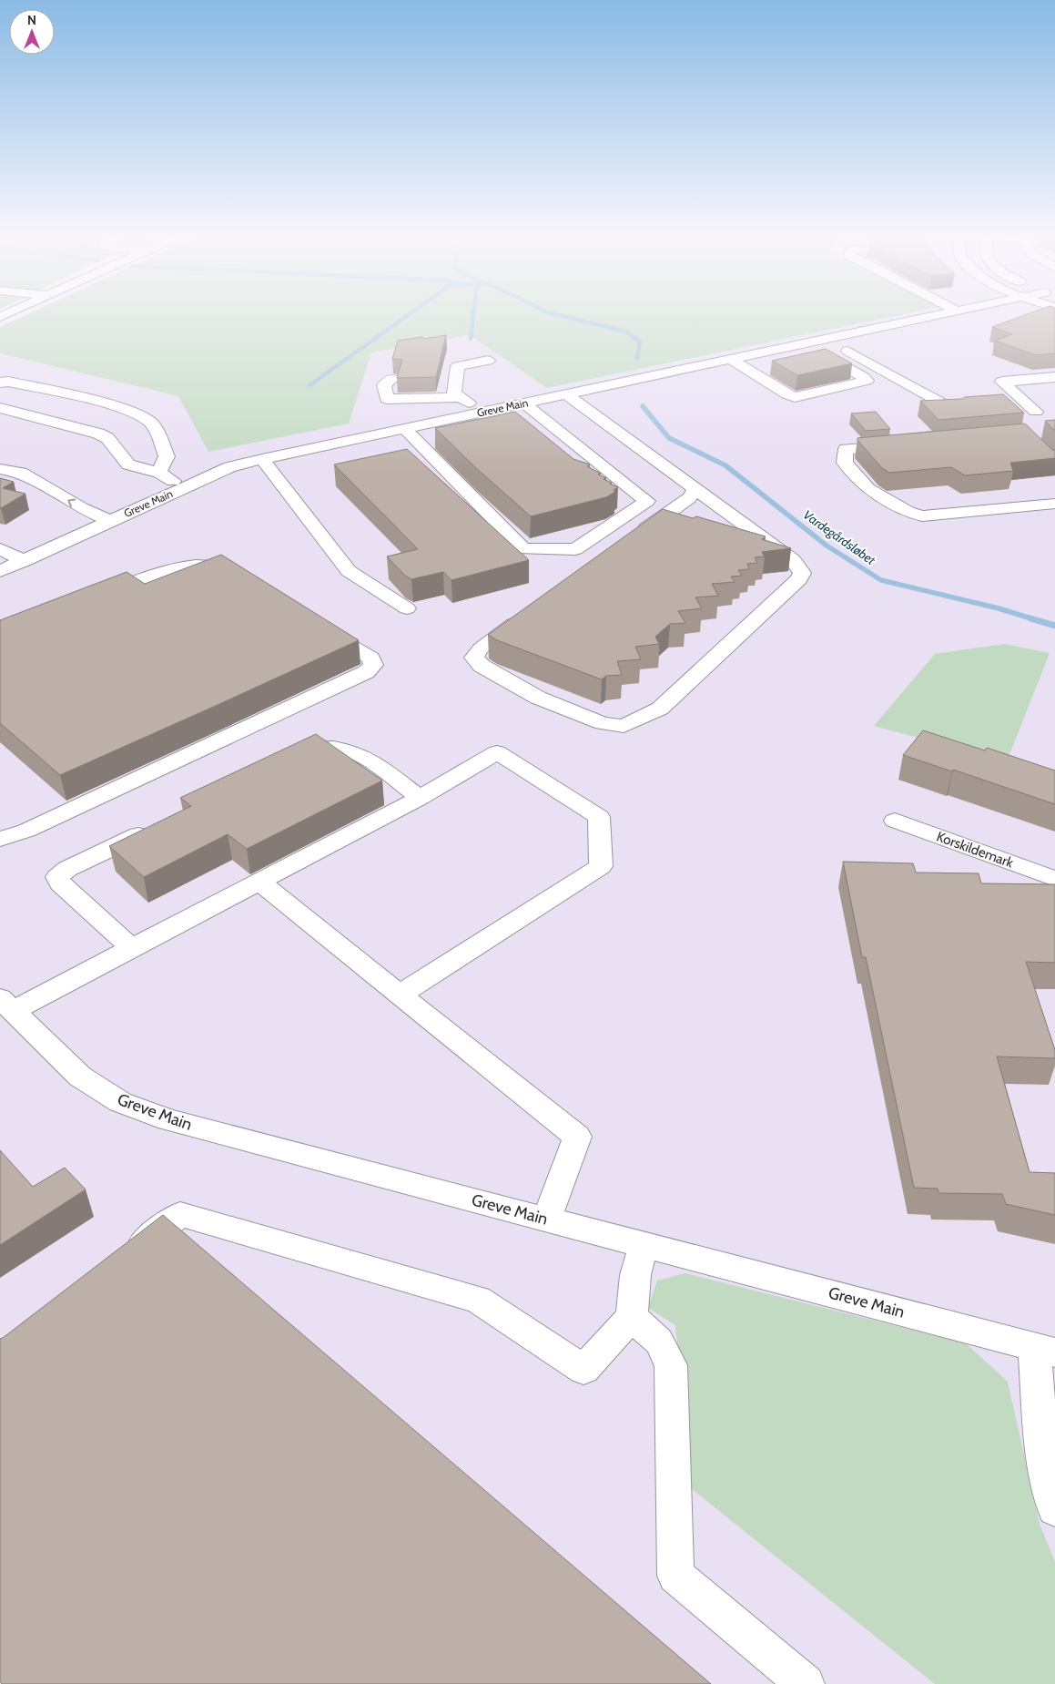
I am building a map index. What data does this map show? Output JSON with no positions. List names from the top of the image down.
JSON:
{
  "streets": {
    "street": ["Greve Main", "Korskildemark"]
  },
  "water": ["Vardegårdsløbet"],
  "north": "top"
}
